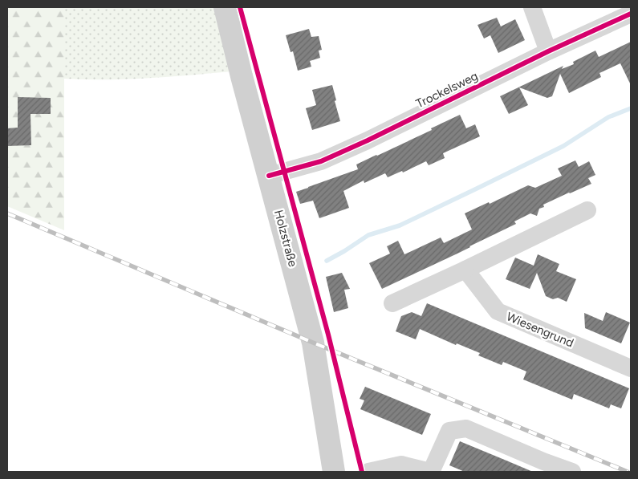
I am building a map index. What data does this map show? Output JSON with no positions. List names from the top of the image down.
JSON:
{
  "streets": {
    "main road": ["Holzstraße"],
    "street": ["Trockelsweg", "Wiesengrund"]
  },
  "crossings": [
    ["Trockelsweg", "Holzstraße"]
  ]
}
